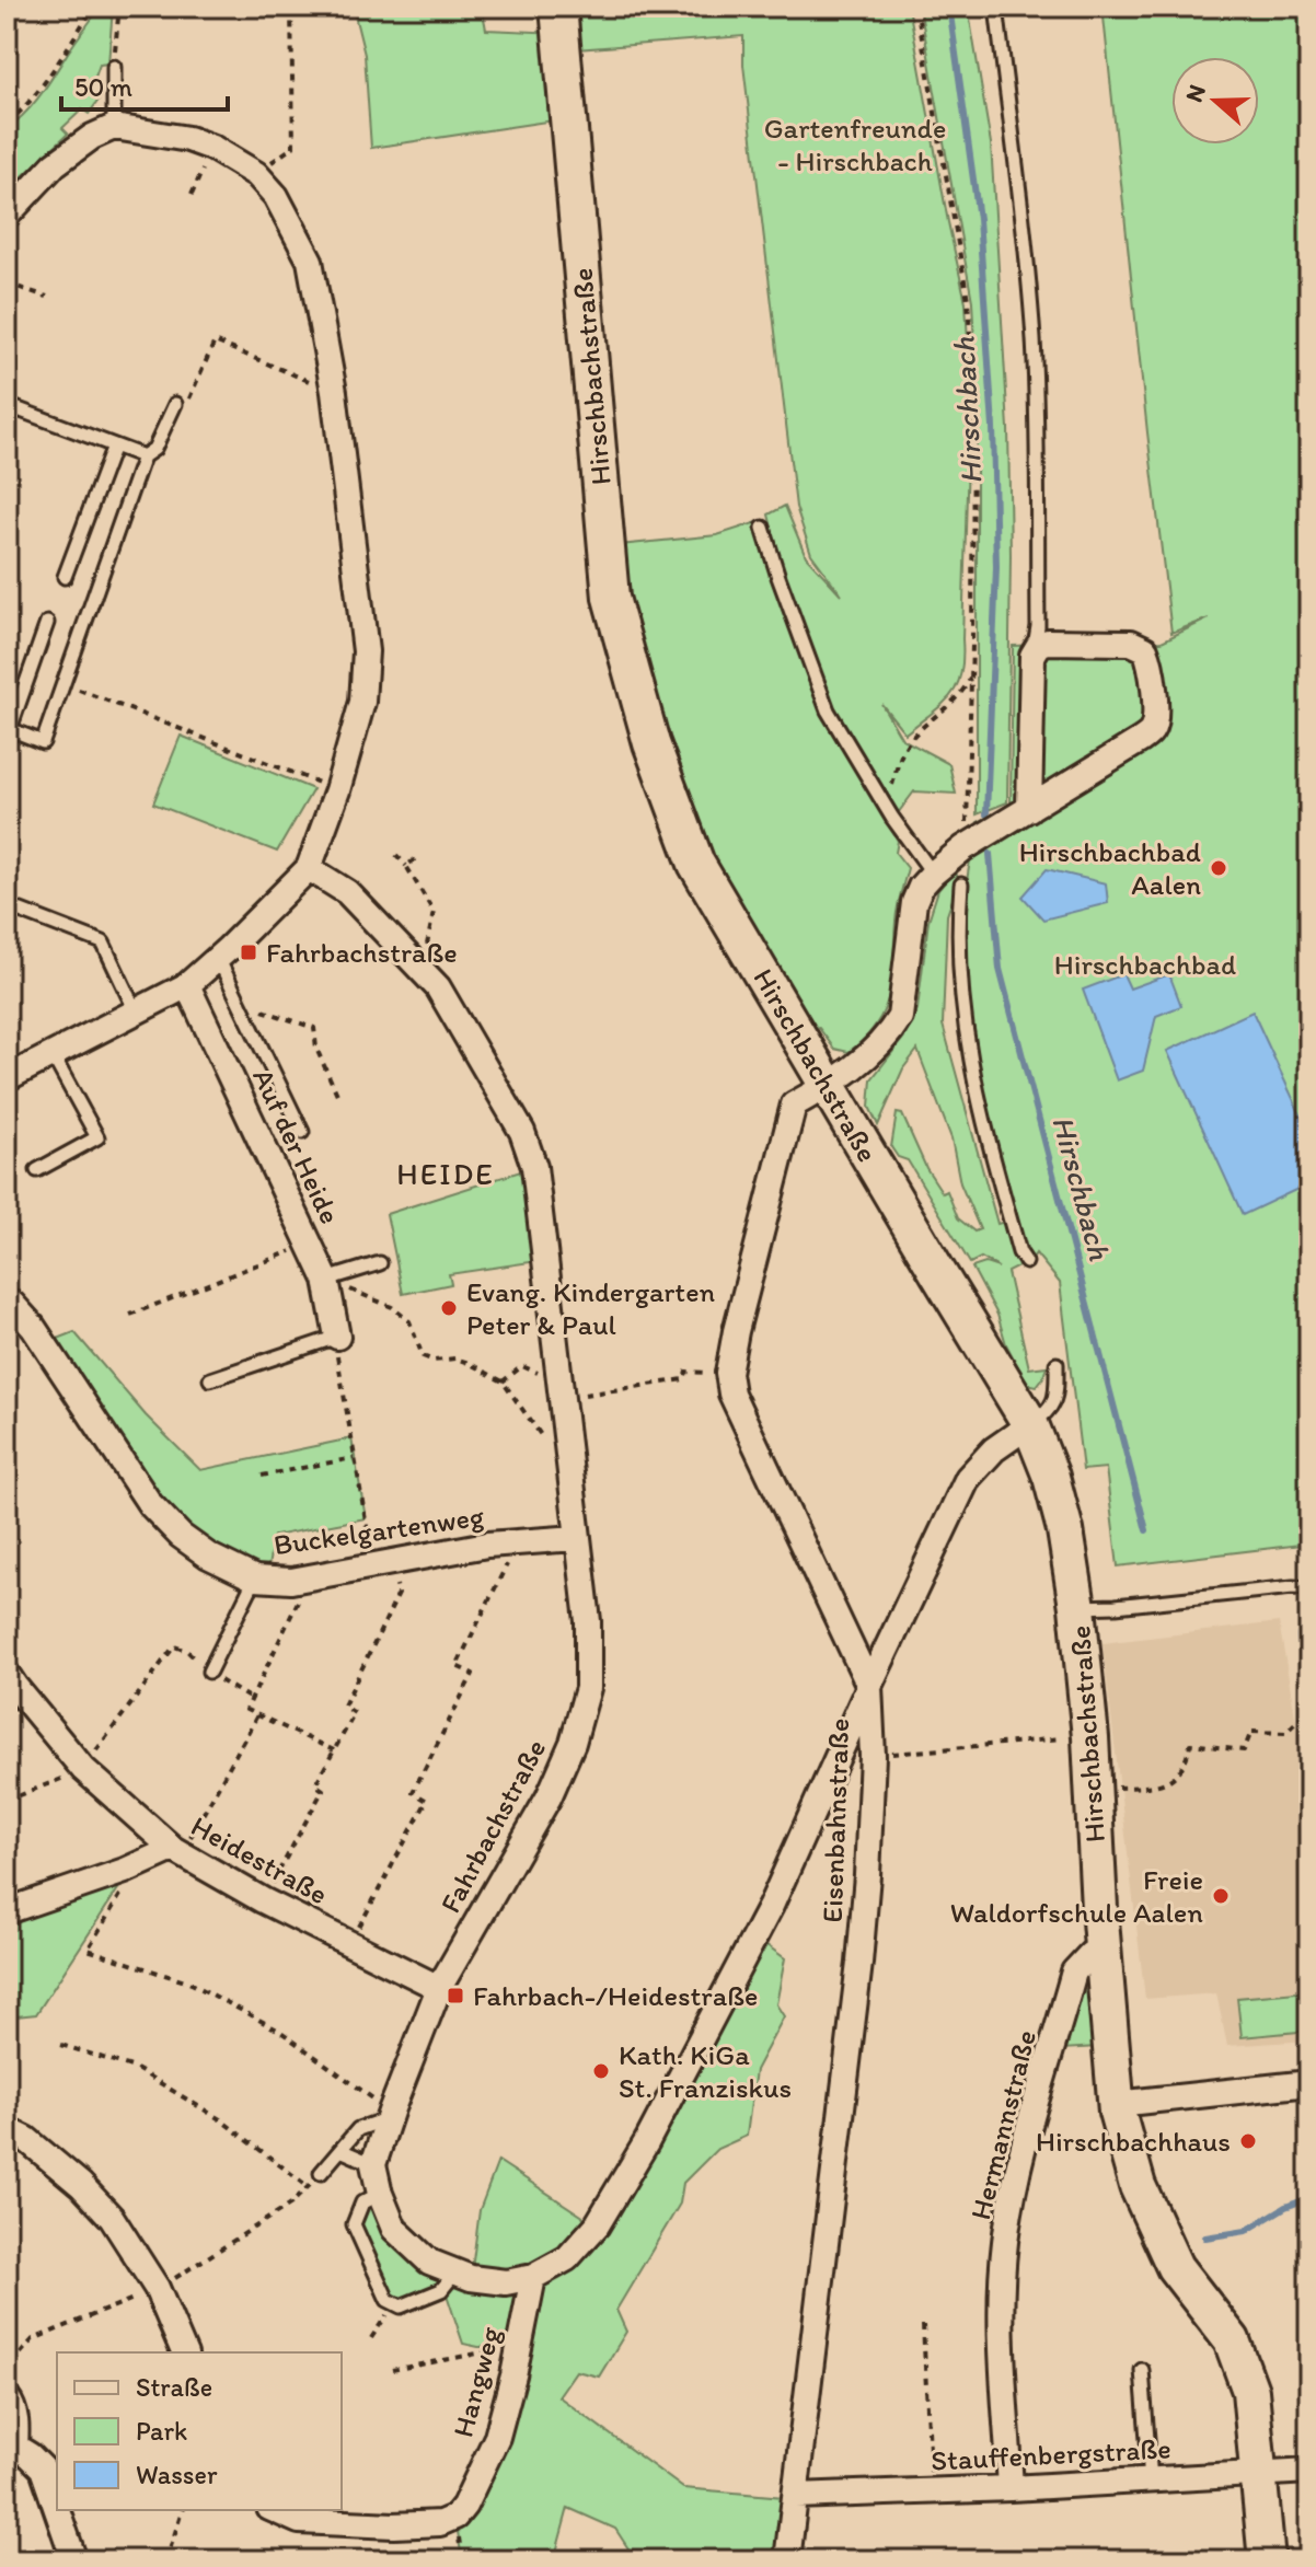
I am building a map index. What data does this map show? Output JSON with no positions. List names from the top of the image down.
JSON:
{
  "streets": {
    "street": [
      "Hirschbachstraße",
      "Auf der Heide",
      "Buckelgartenweg",
      "Eisenbahnstraße",
      "Fahrbachstraße",
      "Heidestraße",
      "Hermannstraße",
      "Hangweg",
      "Stauffenbergstraße"
    ]
  },
  "crossings": [
    ["Hirschbachstraße", "Eisenbahnstraße"],
    ["Hirschbachstraße", "Hermannstraße"],
    ["Hirschbachstraße", "Stauffenbergstraße"],
    ["Buckelgartenweg", "Fahrbachstraße"],
    ["Eisenbahnstraße", "Stauffenbergstraße"],
    ["Fahrbachstraße", "Heidestraße"],
    ["Hermannstraße", "Stauffenbergstraße"]
  ],
  "districts": ["HEIDE"],
  "water": ["Hirschbach"],
  "parks": ["Gartenfreunde - Hirschbach", "Hirschbachbad"],
  "places": {
    "other": [
      "Hirschbachbad Aalen",
      "Evang. Kindergarten Peter & Paul",
      "Freie Waldorfschule Aalen",
      "Kath. KiGa St. Franziskus",
      "Hirschbachhaus"
    ],
    "transit": ["Fahrbachstraße", "Fahrbach-/Heidestraße"]
  },
  "legend": ["Straße", "Park", "Wasser"],
  "scale_bar": "50 m",
  "north": "left"
}
